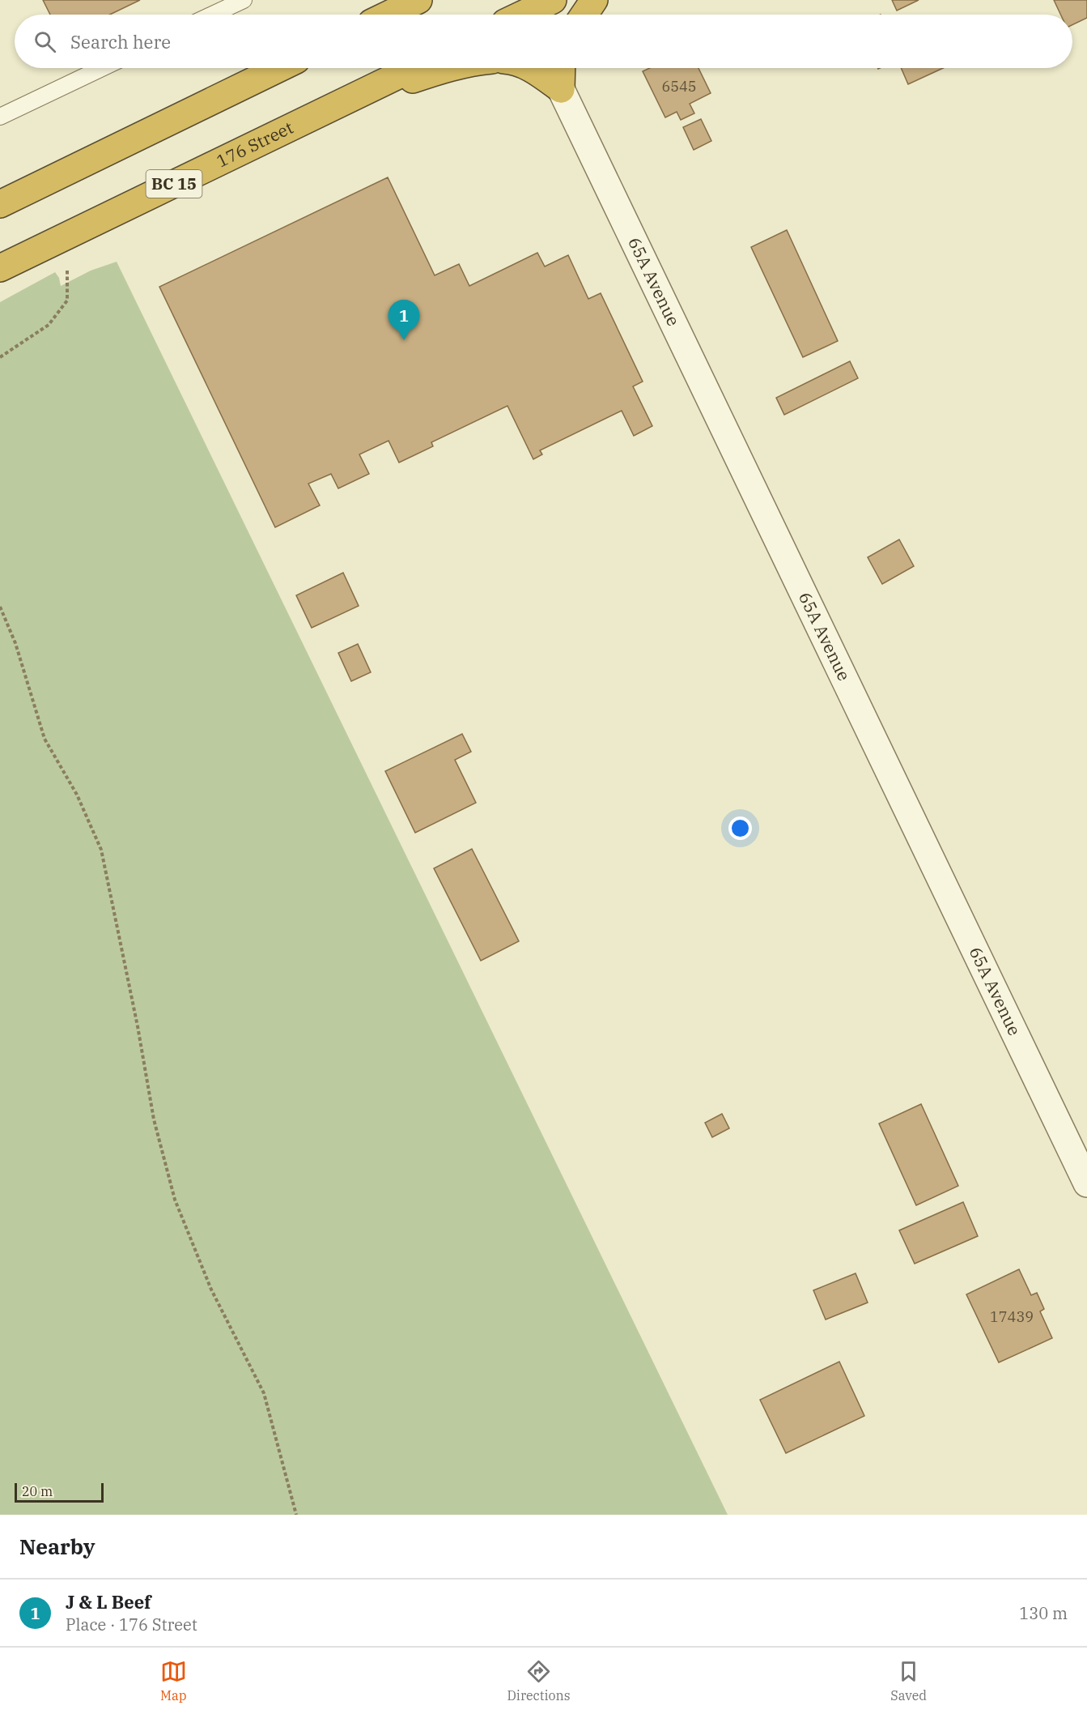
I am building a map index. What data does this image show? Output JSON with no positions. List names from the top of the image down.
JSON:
{
  "streets": {
    "highway": ["176 Street", "BC 15"],
    "street": ["65A Avenue"]
  },
  "house_numbers": ["6545", "17439"],
  "scale_bar": "20 m",
  "page": {
    "search": "Search here",
    "pins": "1",
    "scale": "20 m",
    "heading": "Nearby",
    "list": [
      {
        "mark": "1",
        "name": "J & L Beef",
        "note": "Place · 176 Street",
        "value": "130 m"
      }
    ],
    "nav": ["Map", "Directions", "Saved"]
  }
}
